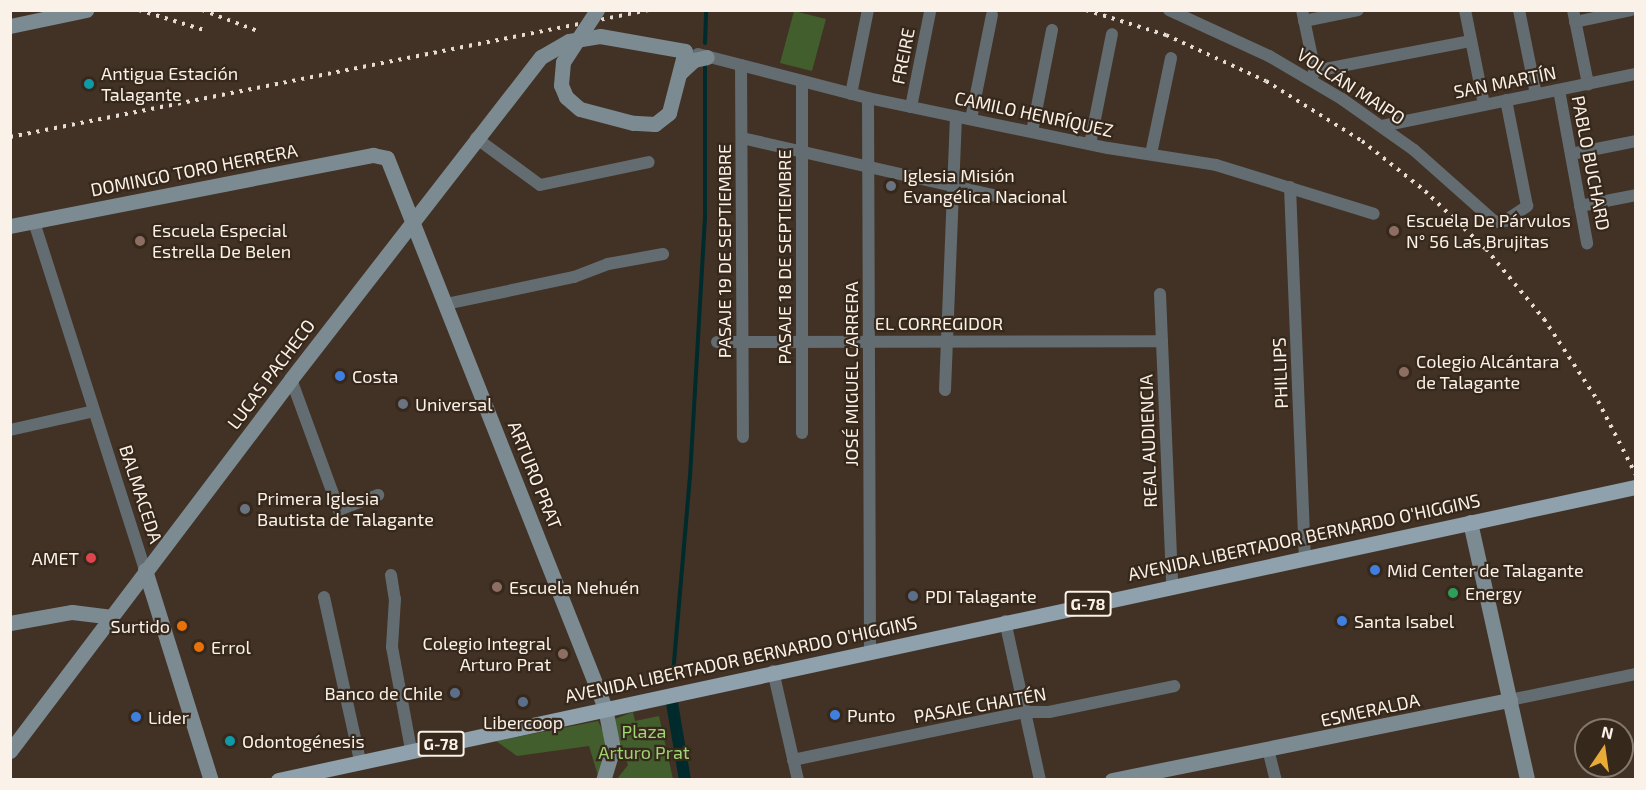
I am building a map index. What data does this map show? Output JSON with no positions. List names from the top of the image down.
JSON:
{
  "streets": {
    "main road": [
      "DOMINGO TORO HERRERA",
      "LUCAS PACHECO",
      "ARTURO PRAT",
      "BALMACEDA",
      "AVENIDA LIBERTADOR BERNARDO O'HIGGINS",
      "G-78",
      "ESMERALDA"
    ],
    "street": [
      "FREIRE",
      "SAN MARTÍN",
      "VOLCÁN MAIPO",
      "CAMILO HENRÍQUEZ",
      "PABLO BUCHARD",
      "PASAJE 19 DE SEPTIEMBRE",
      "PASAJE 18 DE SEPTIEMBRE",
      "EL CORREGIDOR",
      "PHILLIPS",
      "JOSÉ MIGUEL CARRERA",
      "REAL AUDIENCIA",
      "PASAJE CHAITÉN"
    ]
  },
  "crossings": [
    ["FREIRE", "CAMILO HENRÍQUEZ"],
    ["SAN MARTÍN", "VOLCÁN MAIPO"],
    ["SAN MARTÍN", "PABLO BUCHARD"],
    ["CAMILO HENRÍQUEZ", "PASAJE 19 DE SEPTIEMBRE"],
    ["CAMILO HENRÍQUEZ", "PASAJE 18 DE SEPTIEMBRE"],
    ["CAMILO HENRÍQUEZ", "PHILLIPS"],
    ["CAMILO HENRÍQUEZ", "LUCAS PACHECO"],
    ["CAMILO HENRÍQUEZ", "JOSÉ MIGUEL CARRERA"],
    ["DOMINGO TORO HERRERA", "ARTURO PRAT"],
    ["DOMINGO TORO HERRERA", "BALMACEDA"],
    ["PASAJE 19 DE SEPTIEMBRE", "EL CORREGIDOR"],
    ["PASAJE 18 DE SEPTIEMBRE", "EL CORREGIDOR"],
    ["EL CORREGIDOR", "JOSÉ MIGUEL CARRERA"],
    ["EL CORREGIDOR", "REAL AUDIENCIA"],
    ["PHILLIPS", "AVENIDA LIBERTADOR BERNARDO O'HIGGINS"],
    ["LUCAS PACHECO", "ARTURO PRAT"],
    ["LUCAS PACHECO", "BALMACEDA"],
    ["JOSÉ MIGUEL CARRERA", "AVENIDA LIBERTADOR BERNARDO O'HIGGINS"],
    ["REAL AUDIENCIA", "AVENIDA LIBERTADOR BERNARDO O'HIGGINS"],
    ["ARTURO PRAT", "AVENIDA LIBERTADOR BERNARDO O'HIGGINS"]
  ],
  "parks": ["Plaza Arturo Prat"],
  "places": [
    "Antigua Estación Talagante",
    "Iglesia Misión Evangélica Nacional",
    "Escuela De Párvulos N° 56 Las Brujitas",
    "Escuela Especial Estrella De Belen",
    "Colegio Alcántara de Talagante",
    "Costa",
    "Universal",
    "Primera Iglesia Bautista de Talagante",
    "AMET",
    "Mid Center de Talagante",
    "Escuela Nehuén",
    "Energy",
    "PDI Talagante",
    "Santa Isabel",
    "Surtido",
    "Errol",
    "Colegio Integral Arturo Prat",
    "Banco de Chile",
    "Libercoop",
    "Punto",
    "Lider",
    "Odontogénesis"
  ],
  "north": "top"
}
